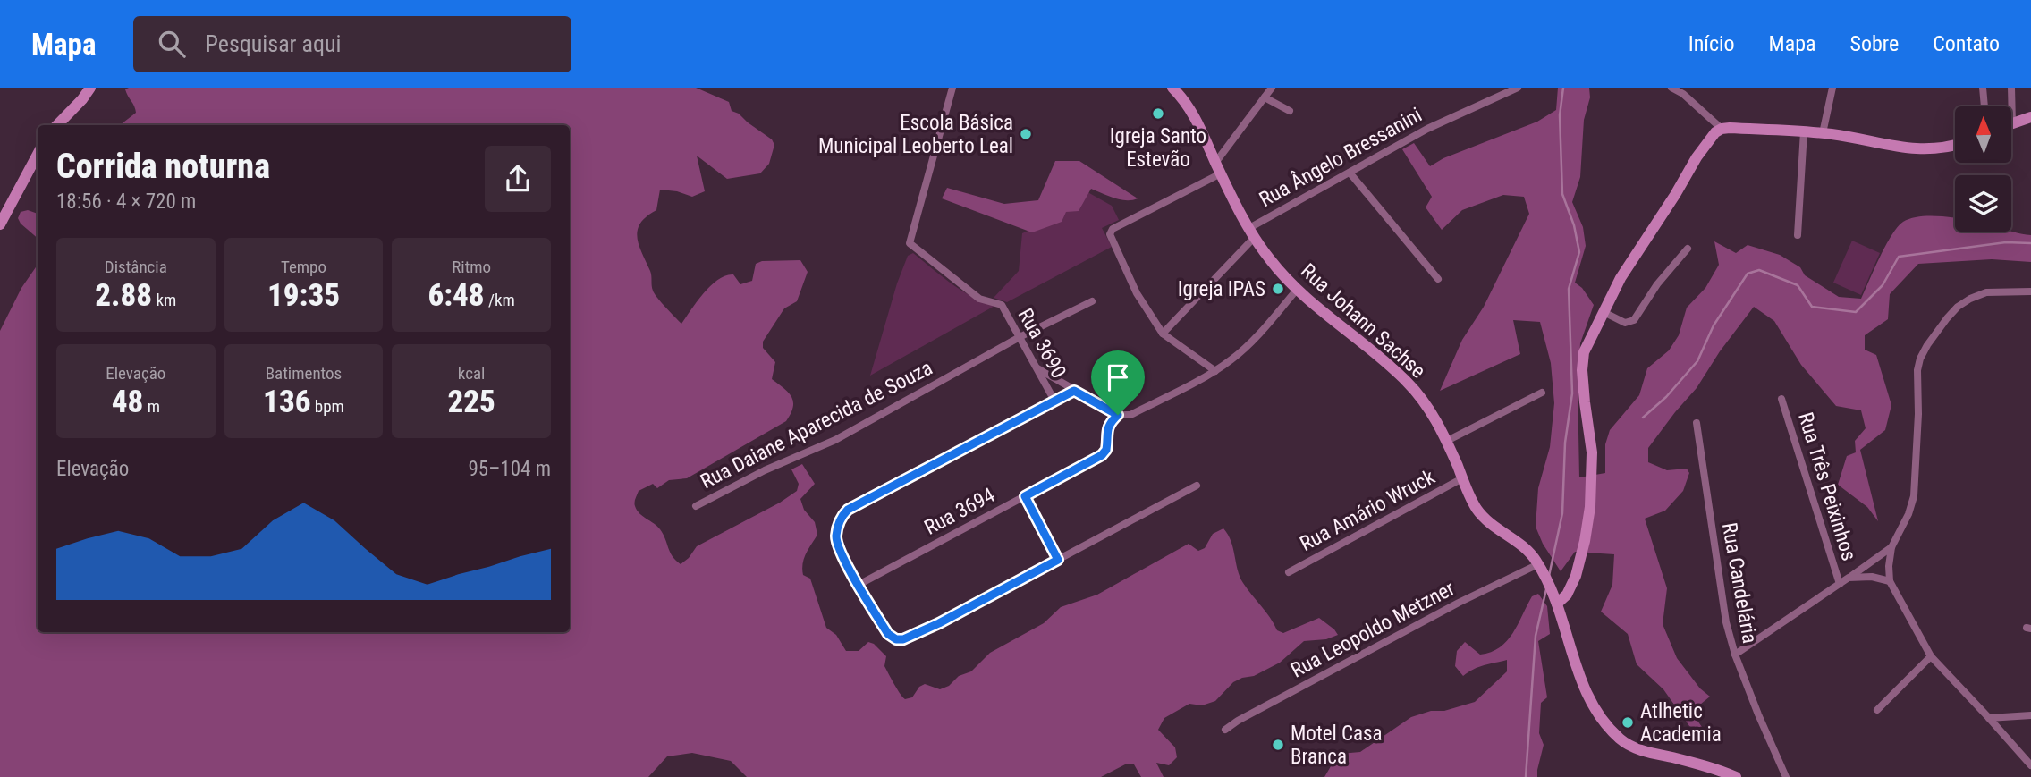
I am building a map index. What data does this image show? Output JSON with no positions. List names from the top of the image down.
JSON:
{
  "streets": {
    "street": [
      "Rua Ângelo Bressanini",
      "Rua Johann Sachse",
      "Rua 3690",
      "Rua Daiane Aparecida de Souza",
      "Rua Três Peixinhos",
      "Rua Amário Wruck",
      "Rua 3694",
      "Rua Candelária",
      "Rua Leopoldo Metzner"
    ]
  },
  "crossings": [
    ["Rua Ângelo Bressanini", "Rua Johann Sachse"],
    ["Rua Johann Sachse", "Rua Amário Wruck"],
    ["Rua Johann Sachse", "Rua Leopoldo Metzner"],
    ["Rua 3690", "Rua Daiane Aparecida de Souza"]
  ],
  "places": [
    "Igreja Santo Estevão",
    "Escola Básica Municipal Leoberto Leal",
    "Igreja IPAS",
    "Atlhetic Academia",
    "Motel Casa Branca"
  ],
  "north": "top",
  "page": {
    "header": "Mapa",
    "search": "Pesquisar aqui",
    "nav": [
      "Início",
      "Mapa",
      "Sobre",
      "Contato"
    ],
    "heading": ["Corrida noturna", "18:56 · 4 × 720 m"],
    "stats": [
      ["Distância", "2.88 km"],
      ["Tempo", "19:35"],
      ["Ritmo", "6:48 /km"],
      ["Elevação", "48 m"],
      ["Batimentos", "136 bpm"],
      ["kcal", "225"]
    ],
    "chart": ["Elevação", "95–104 m"]
  }
}
